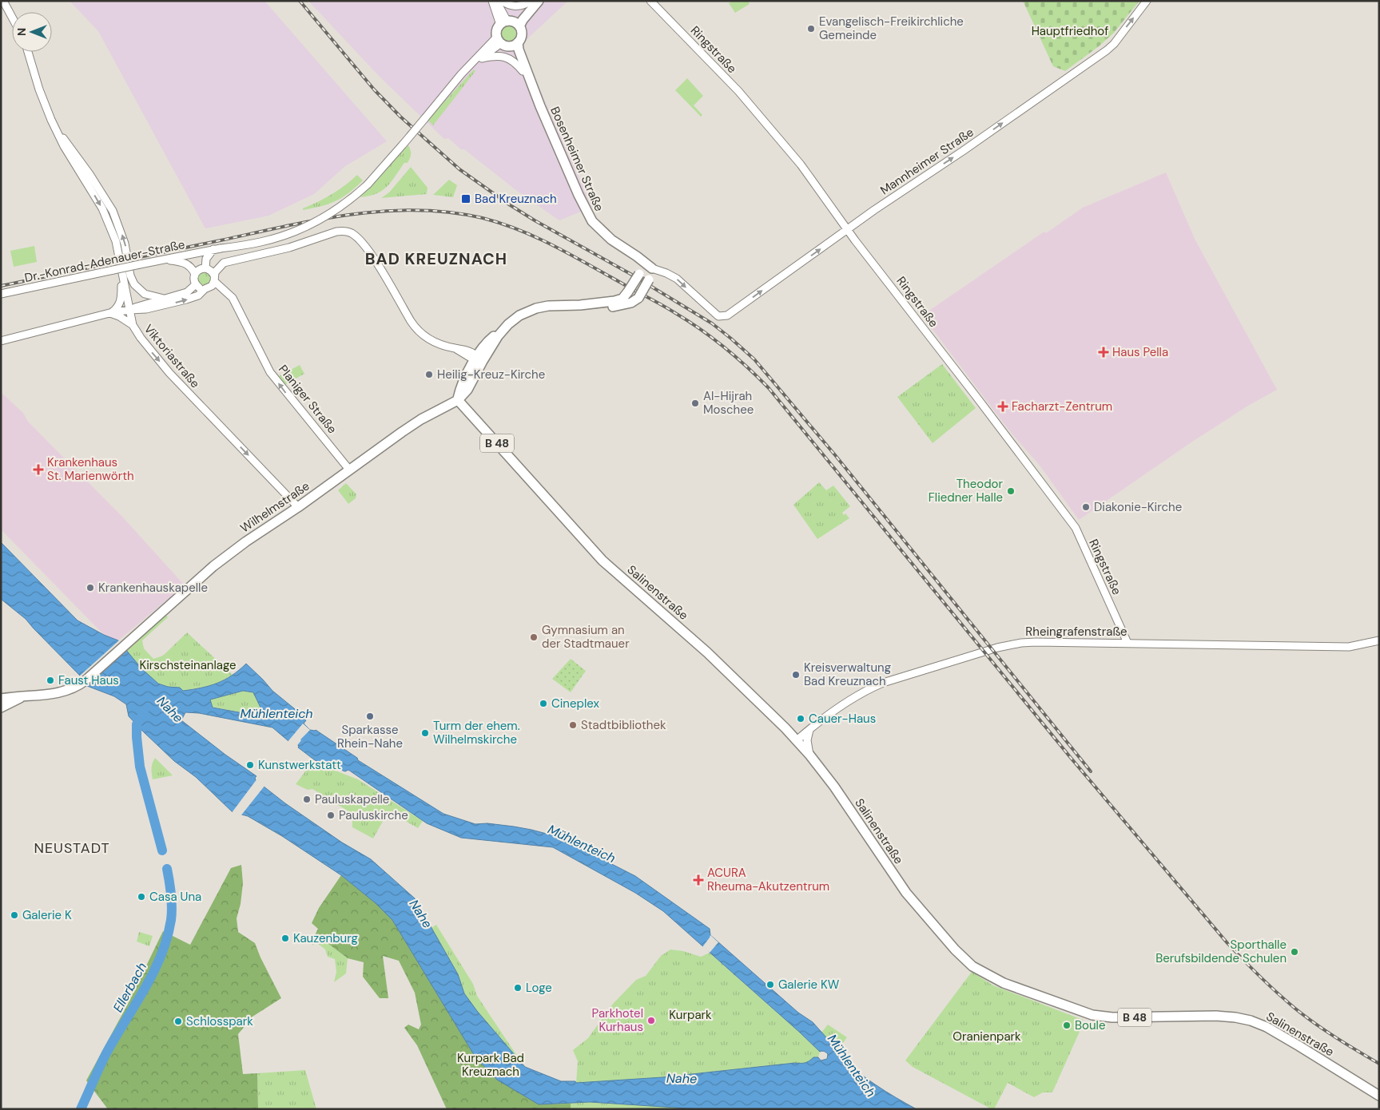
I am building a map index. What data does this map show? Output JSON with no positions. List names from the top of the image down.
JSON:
{
  "streets": {
    "main road": [
      "Bosenheimer Straße",
      "B 48",
      "Wilhelmstraße",
      "Salinenstraße"
    ],
    "street": [
      "Ringstraße",
      "Mannheimer Straße",
      "Dr.-Konrad-Adenauer-Straße",
      "Viktoriastraße",
      "Planiger Straße",
      "Rheingrafenstraße"
    ]
  },
  "crossings": [
    ["Ringstraße", "Mannheimer Straße"],
    ["Ringstraße", "Rheingrafenstraße"],
    ["Bosenheimer Straße", "Mannheimer Straße"],
    ["Bosenheimer Straße", "Wilhelmstraße"],
    ["Viktoriastraße", "Wilhelmstraße"],
    ["Planiger Straße", "Wilhelmstraße"],
    ["Wilhelmstraße", "Salinenstraße"],
    ["Salinenstraße", "Rheingrafenstraße"]
  ],
  "one_way": ["Mannheimer Straße", "Viktoriastraße", "Planiger Straße"],
  "districts": ["BAD KREUZNACH", "NEUSTADT"],
  "water": ["Nahe", "Mühlenteich", "Ellerbach"],
  "parks": [
    "Hauptfriedhof",
    "Kirschsteinanlage",
    "Kurpark",
    "Oranienpark",
    "Kurpark Bad Kreuznach"
  ],
  "places": {
    "other": [
      "Evangelisch-Freikirchliche Gemeinde",
      "Heilig-Kreuz-Kirche",
      "Al-Hijrah Moschee",
      "Theodor Fliedner Halle",
      "Diakonie-Kirche",
      "Krankenhauskapelle",
      "Gymnasium an der Stadtmauer",
      "Kreisverwaltung Bad Kreuznach",
      "Faust Haus",
      "Cineplex",
      "Sparkasse Rhein-Nahe",
      "Cauer-Haus",
      "Stadtbibliothek",
      "Turm der ehem. Wilhelmskirche",
      "Kunstwerkstatt",
      "Pauluskapelle",
      "Pauluskirche",
      "Casa Una",
      "Galerie K",
      "Kauzenburg",
      "Sporthalle Berufsbildende Schulen",
      "Galerie KW",
      "Loge",
      "Parkhotel Kurhaus",
      "Schlosspark",
      "Boule"
    ],
    "transit": ["Bad Kreuznach"],
    "health": [
      "Haus Pella",
      "Facharzt-Zentrum",
      "Krankenhaus St. Marienwörth",
      "ACURA Rheuma-Akutzentrum"
    ]
  },
  "north": "left"
}
